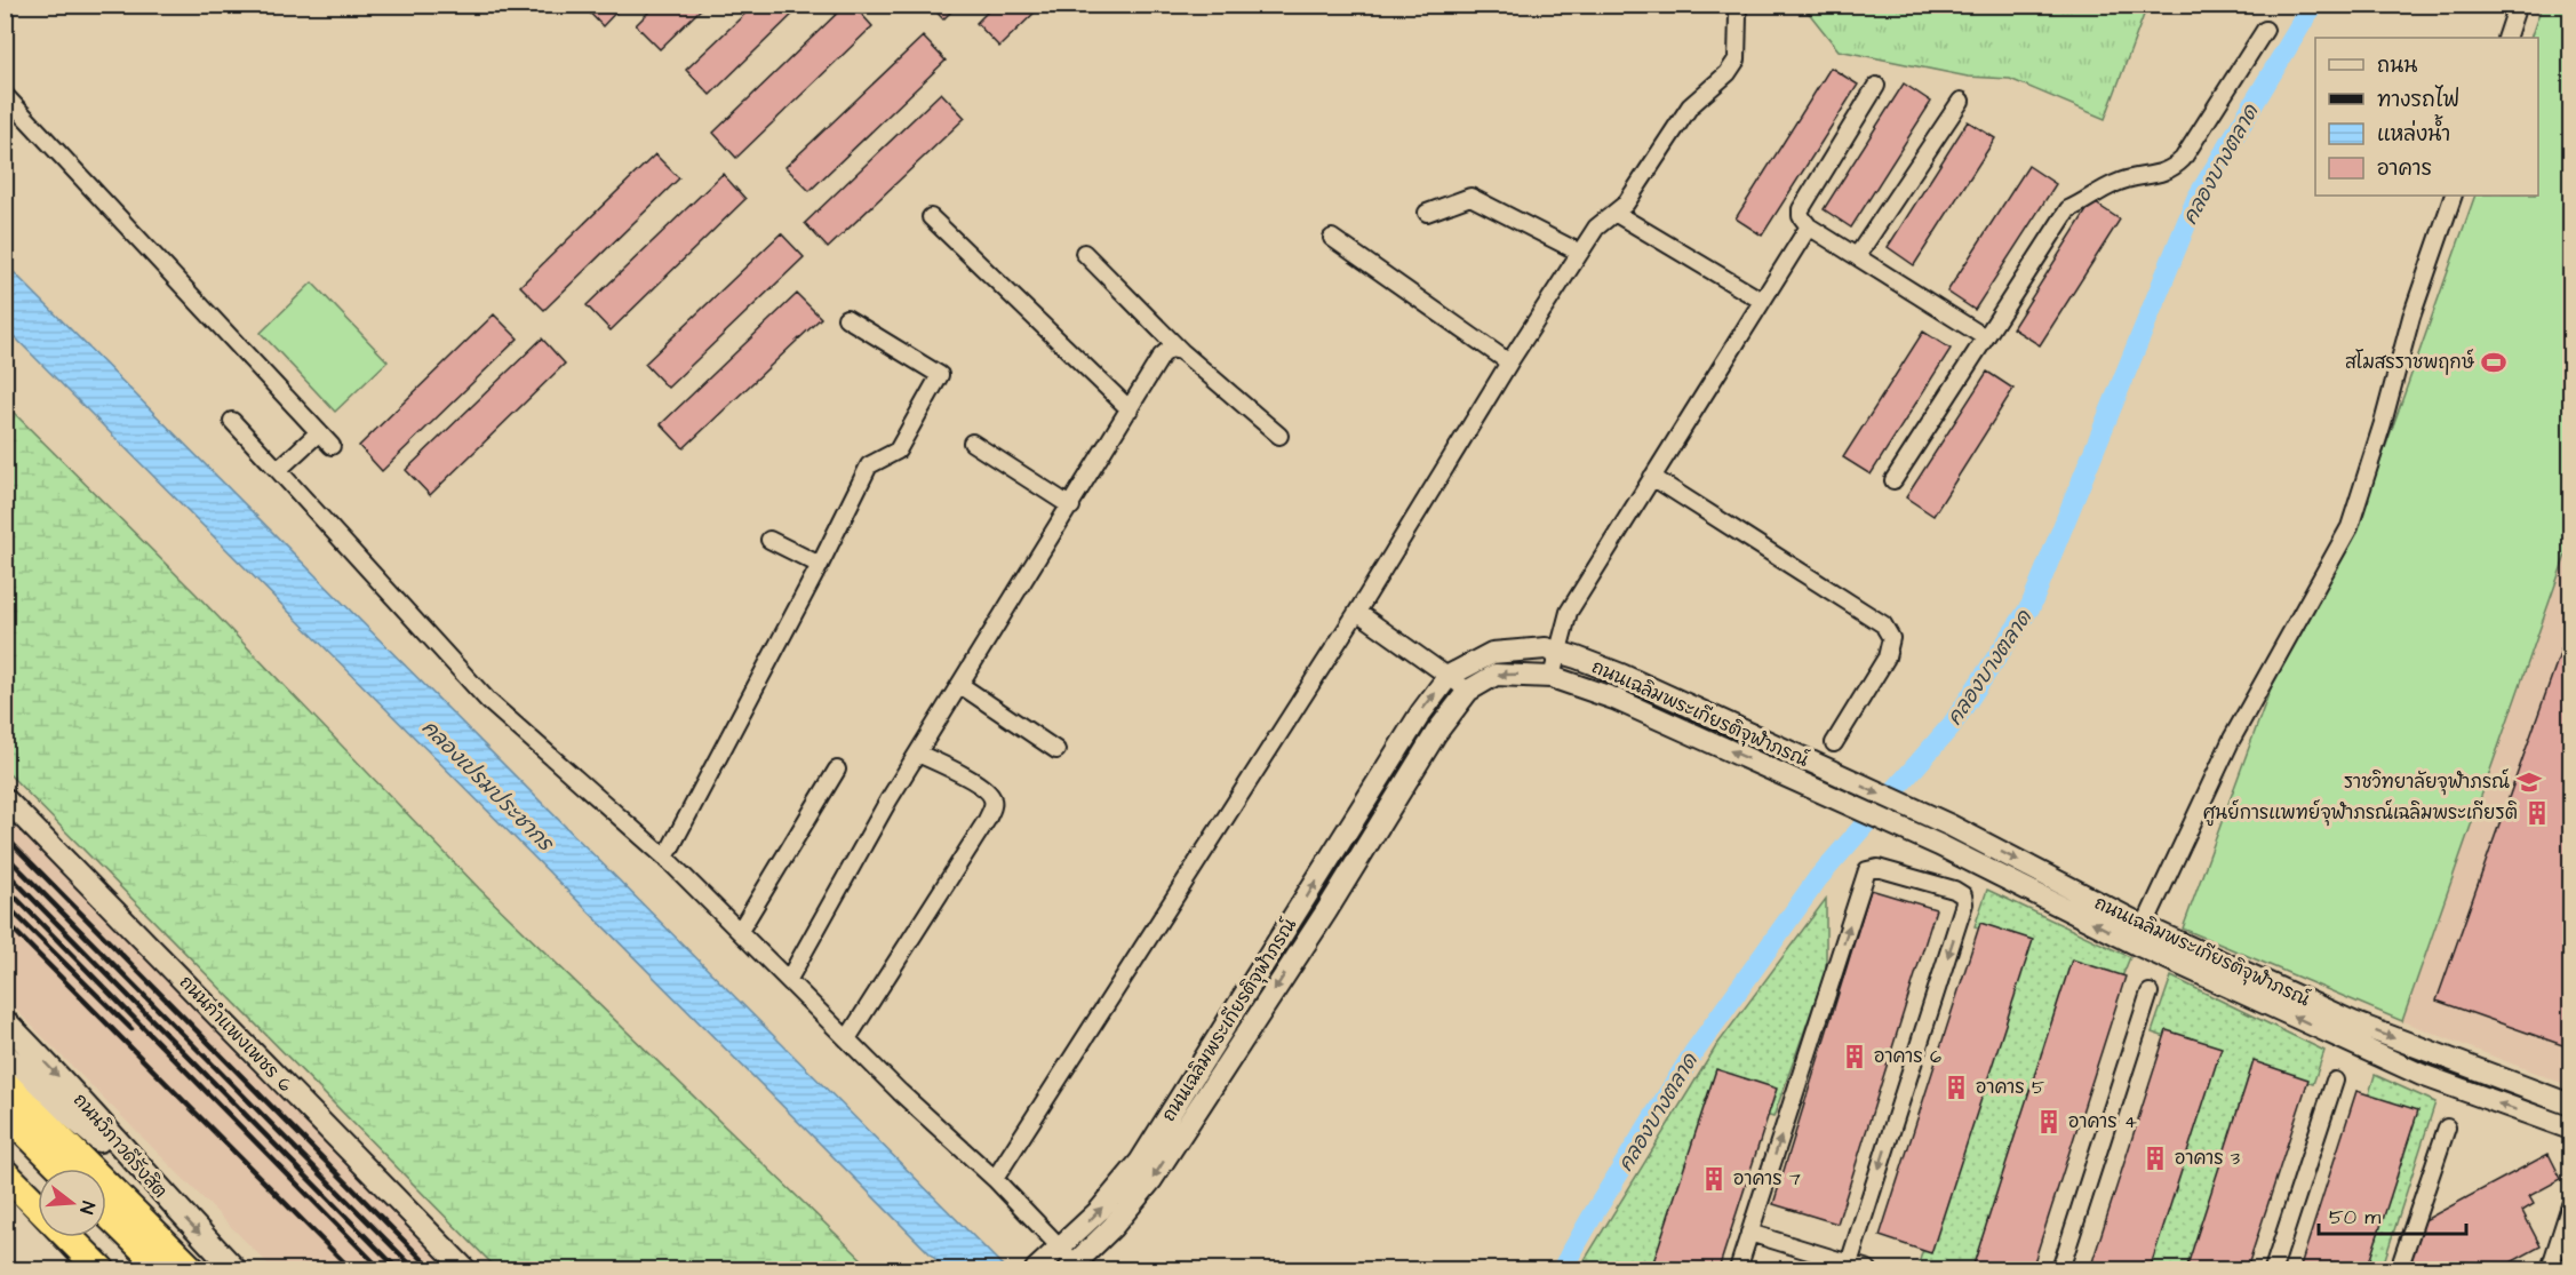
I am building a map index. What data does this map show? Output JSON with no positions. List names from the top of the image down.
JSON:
{
  "streets": {
    "highway": ["ถนนวิภาวดีรังสิต"],
    "street": ["ถนนเฉลิมพระเกียรติจุฬาภรณ์", "ถนนกำแพงเพชร 6"]
  },
  "water": ["คลองบางตลาด", "คลองเปรมประชากร"],
  "places": {
    "sports": ["สโมสรราชพฤกษ์"],
    "school or university": ["ราชวิทยาลัยจุฬาภรณ์"],
    "building": [
      "ศูนย์การแพทย์จุฬาภรณ์เฉลิมพระเกียรติ",
      "อาคาร 6",
      "อาคาร 5",
      "อาคาร 4",
      "อาคาร 3",
      "อาคาร 7"
    ]
  },
  "legend": [
    "ถนน",
    "ทางรถไฟ",
    "แหล่งน้ำ",
    "อาคาร"
  ],
  "scale_bar": "50 m",
  "north": "right"
}
